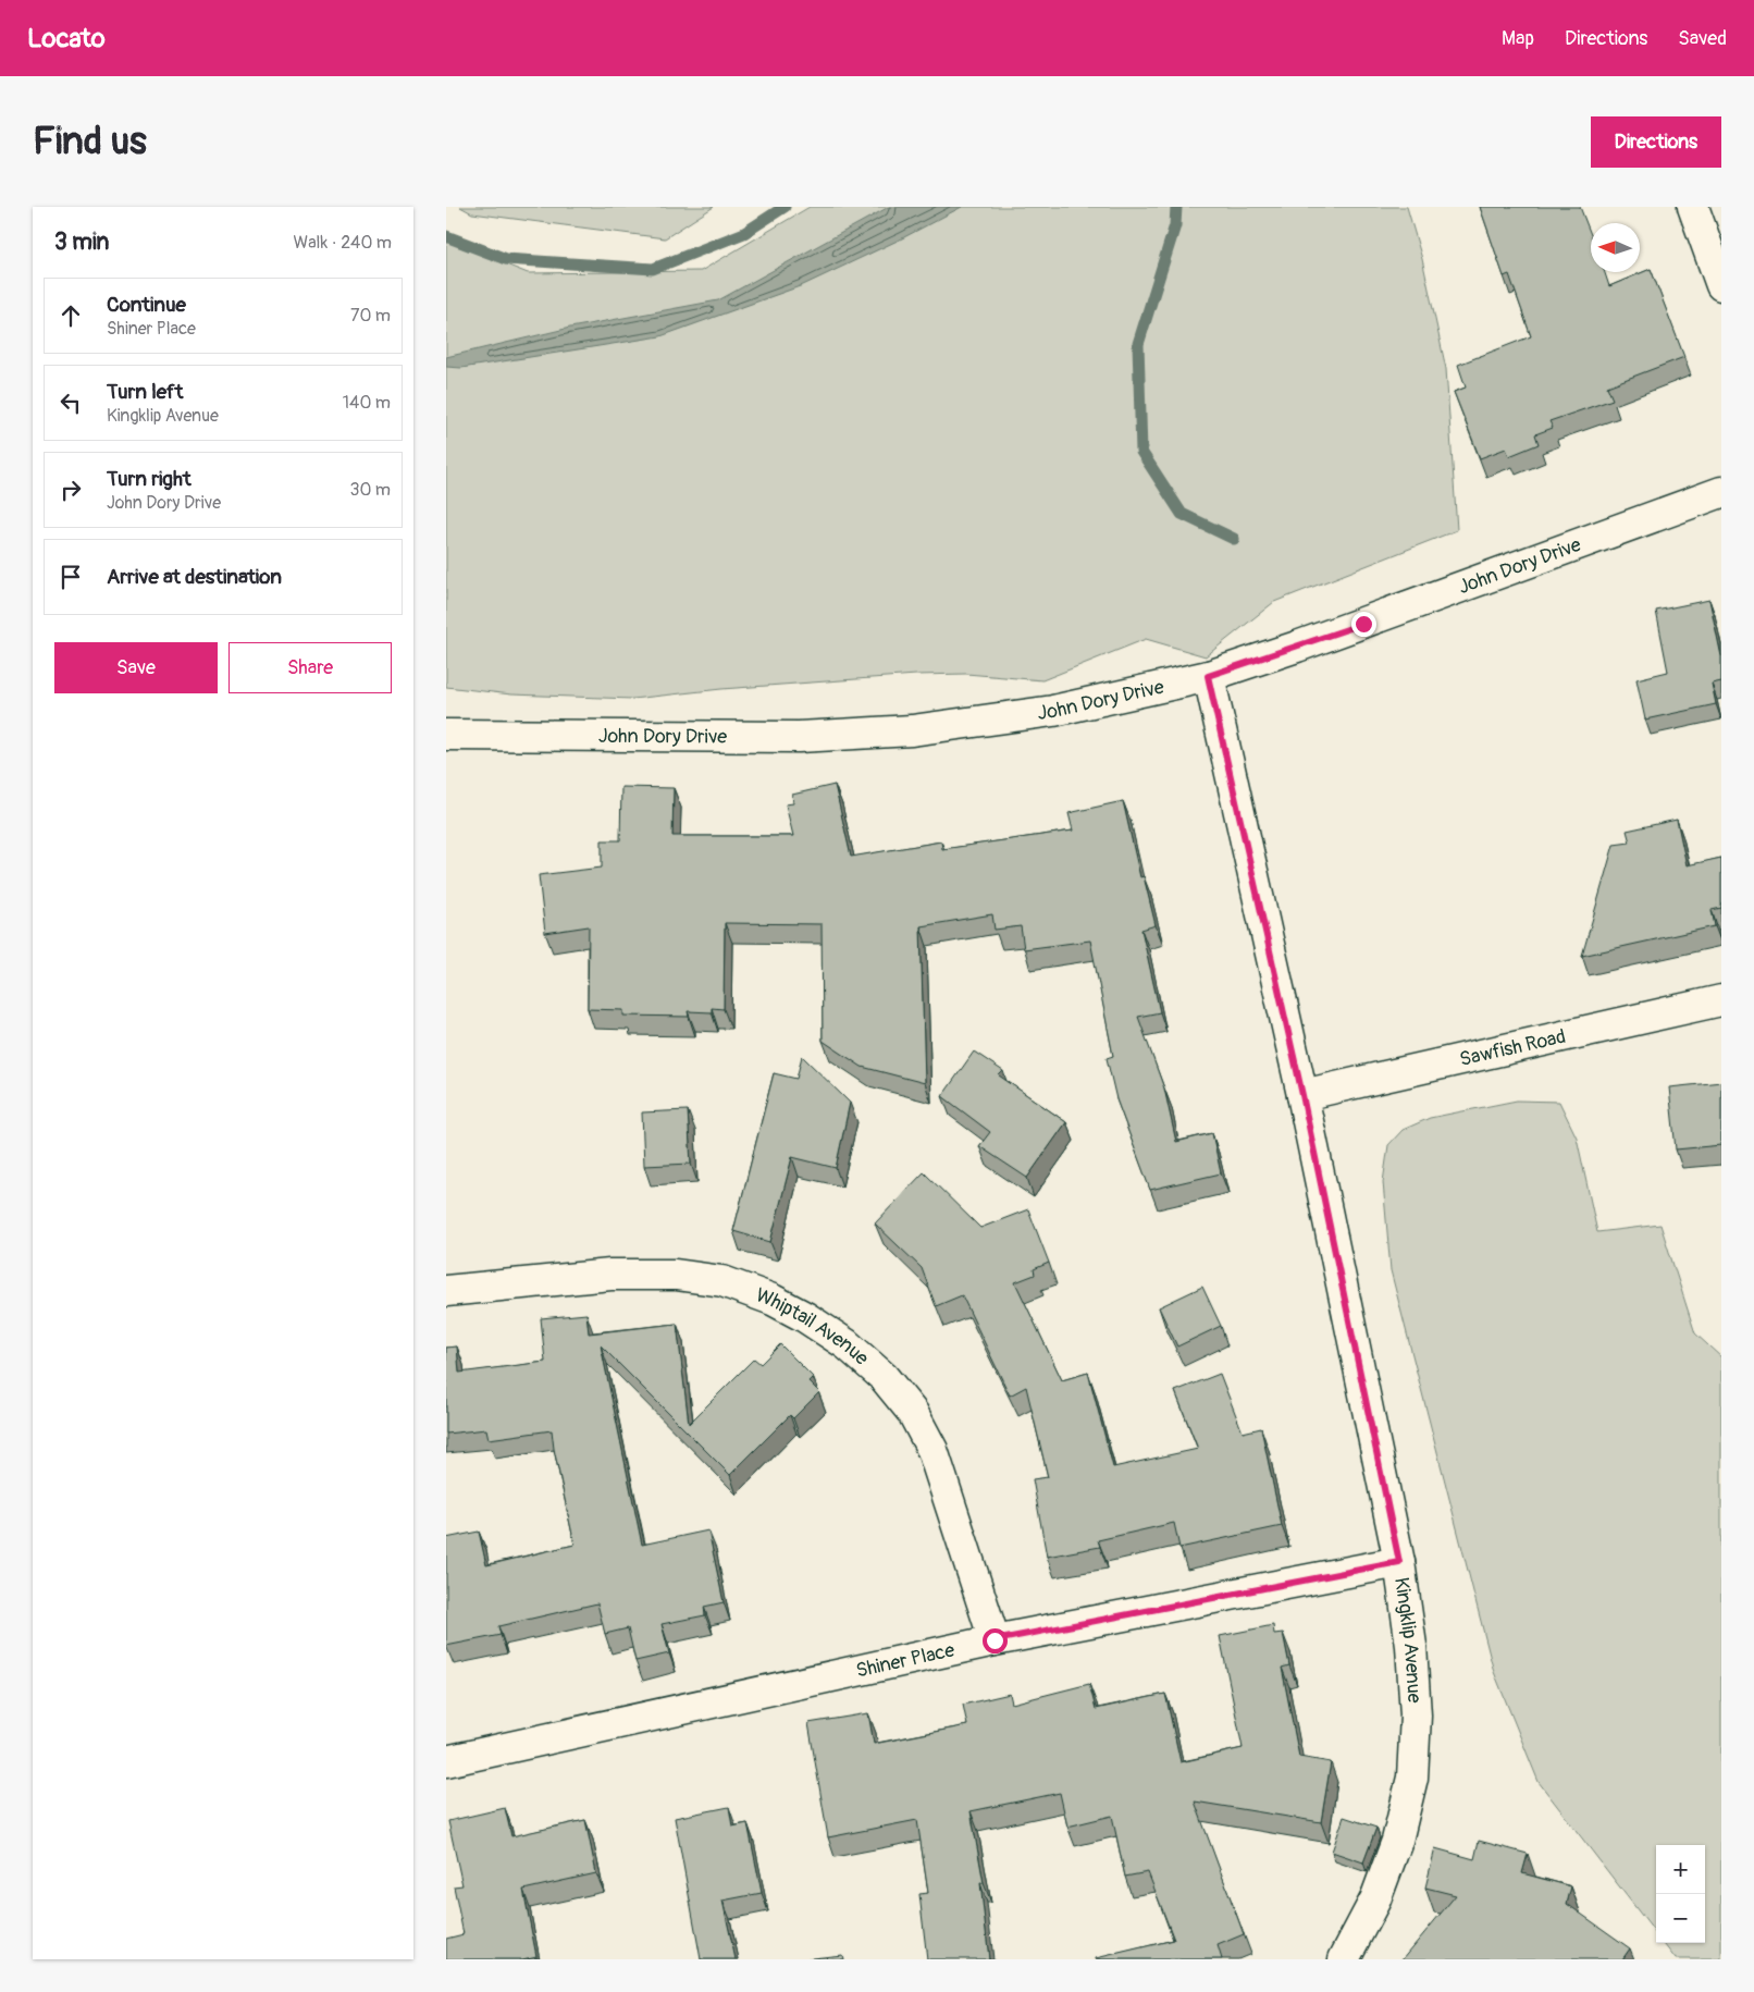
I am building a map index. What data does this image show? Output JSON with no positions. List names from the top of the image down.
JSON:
{
  "streets": {
    "street": [
      "John Dory Drive",
      "Sawfish Road",
      "Whiptail Avenue",
      "Kingklip Avenue",
      "Shiner Place"
    ]
  },
  "crossings": [
    ["John Dory Drive", "Kingklip Avenue"],
    ["Sawfish Road", "Kingklip Avenue"],
    ["Whiptail Avenue", "Shiner Place"],
    ["Kingklip Avenue", "Shiner Place"]
  ],
  "north": "left",
  "page": {
    "header": "Locato",
    "nav": ["Map", "Directions", "Saved"],
    "buttons": [
      "Directions",
      ["Save", "Share"]
    ],
    "title": "Find us",
    "heading": ["3 min", "Walk · 240 m"],
    "list": [
      ["Continue", "Shiner Place", "70 m"],
      ["Turn left", "Kingklip Avenue", "140 m"],
      ["Turn right", "John Dory Drive", "30 m"],
      "Arrive at destination"
    ],
    "map_buttons": ["+", "−"]
  }
}
